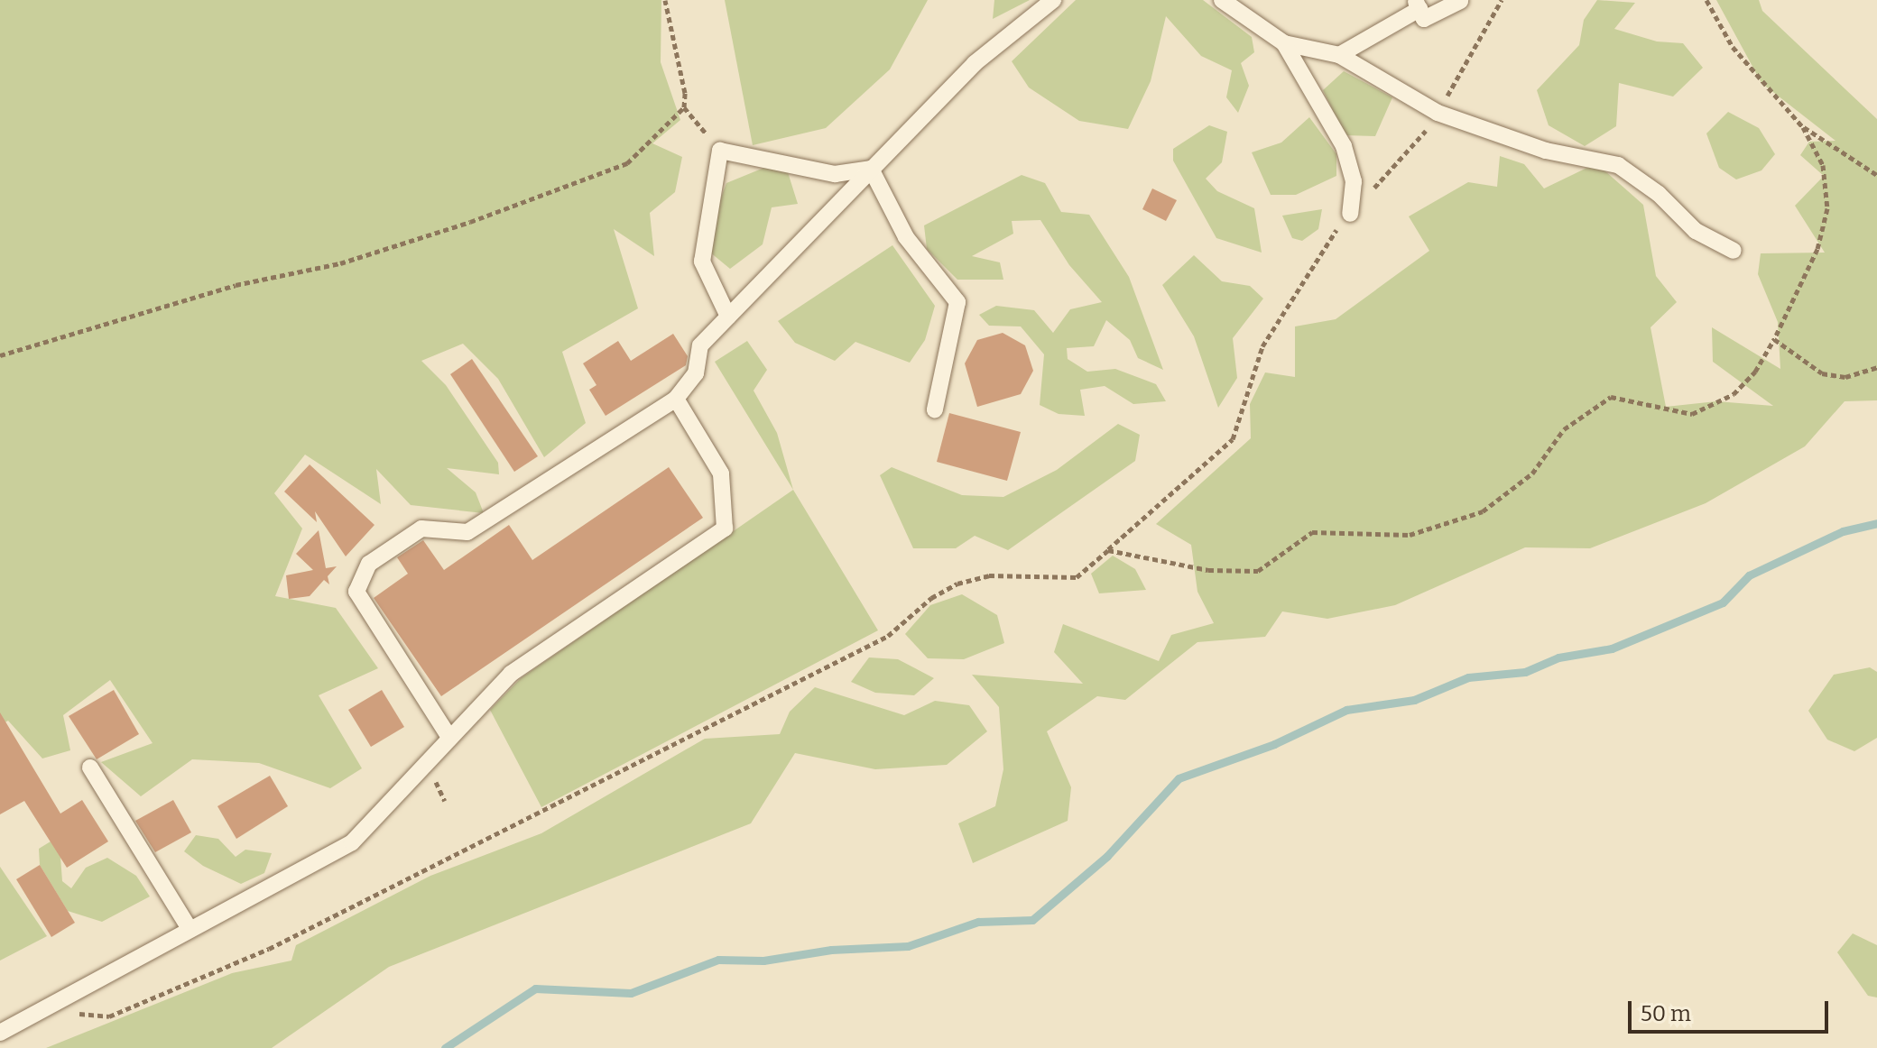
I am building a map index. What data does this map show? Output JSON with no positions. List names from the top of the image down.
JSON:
{
  "scale_bar": "50 m"
}
